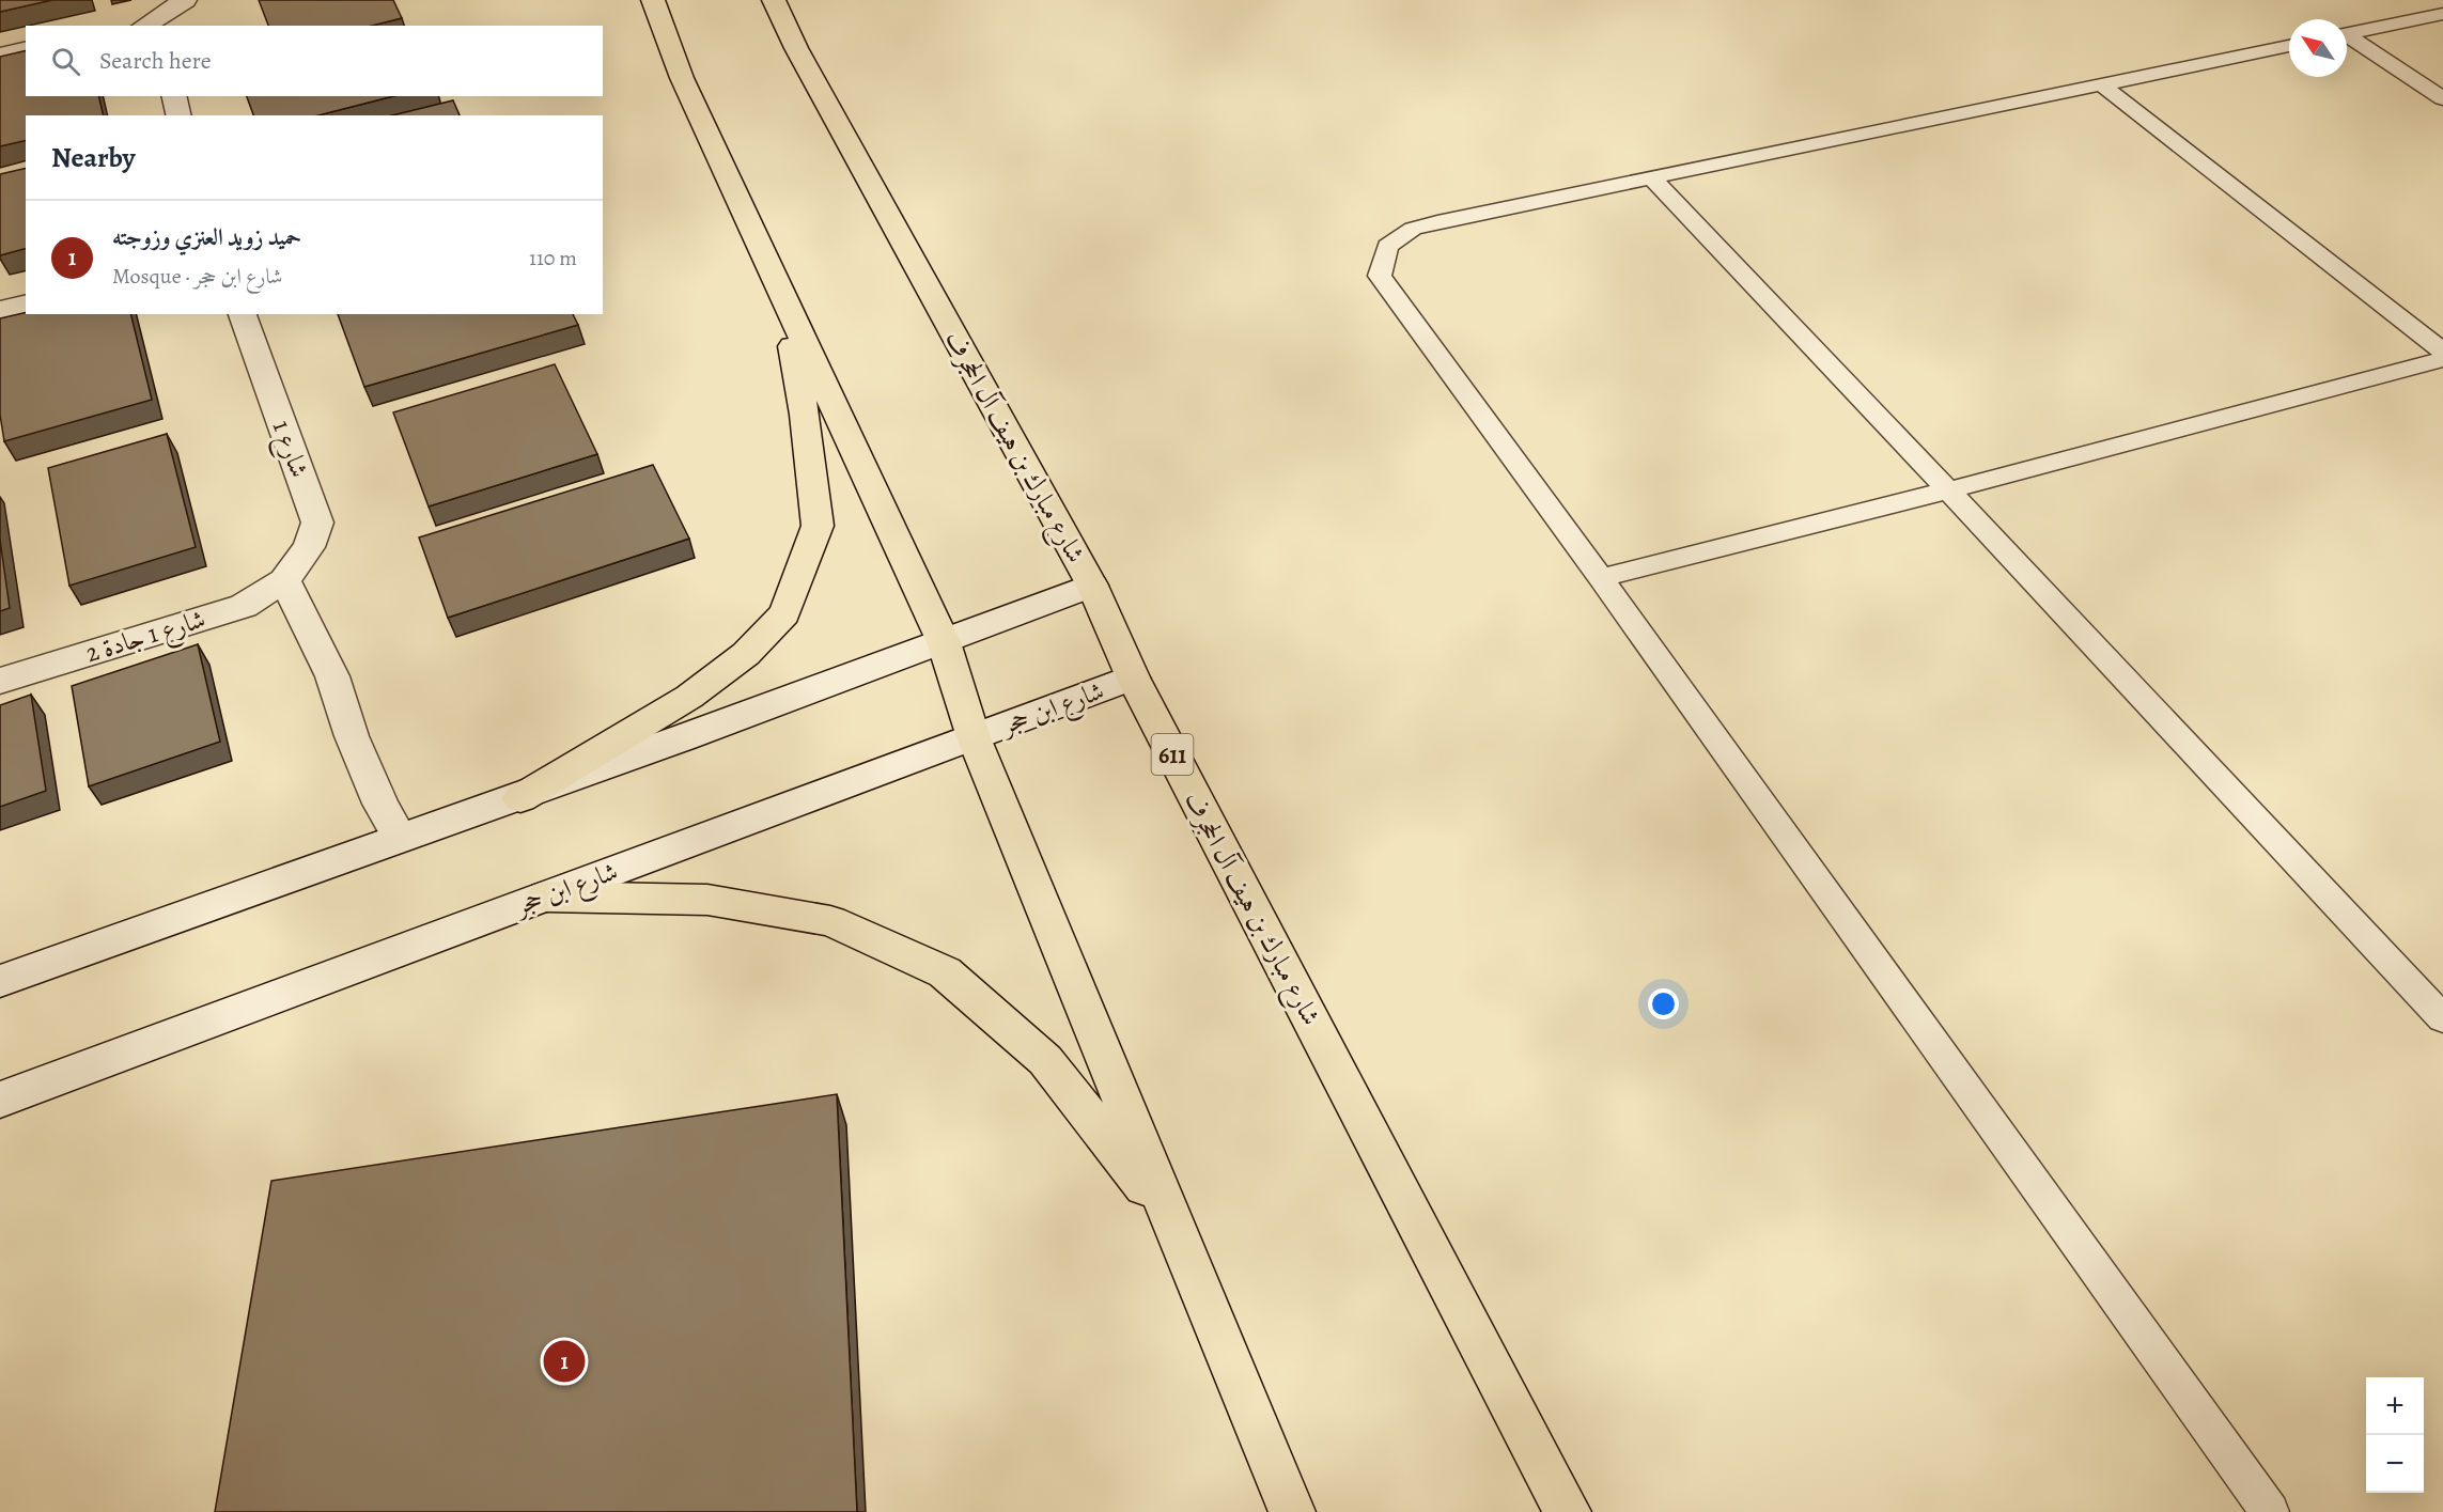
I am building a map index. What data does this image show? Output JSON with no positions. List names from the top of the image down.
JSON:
{
  "streets": {
    "main road": [
      "شارع مبارك بن هيف آل الحجرف",
      "شارع 1",
      "شارع 1 جادة 2",
      "شارع ابن حجر",
      "611"
    ]
  },
  "crossings": [
    ["شارع مبارك بن هيف آل الحجرف", "شارع ابن حجر"],
    ["شارع 1", "شارع 1 جادة 2"]
  ],
  "north": "top left",
  "page": {
    "search": "Search here",
    "heading": "Nearby",
    "list": [
      {
        "mark": "1",
        "name": "حميد زويد العنزي وزوجته",
        "note": "Mosque · شارع ابن حجر",
        "value": "110 m"
      }
    ],
    "pins": "1",
    "map_buttons": ["+", "−"]
  }
}
